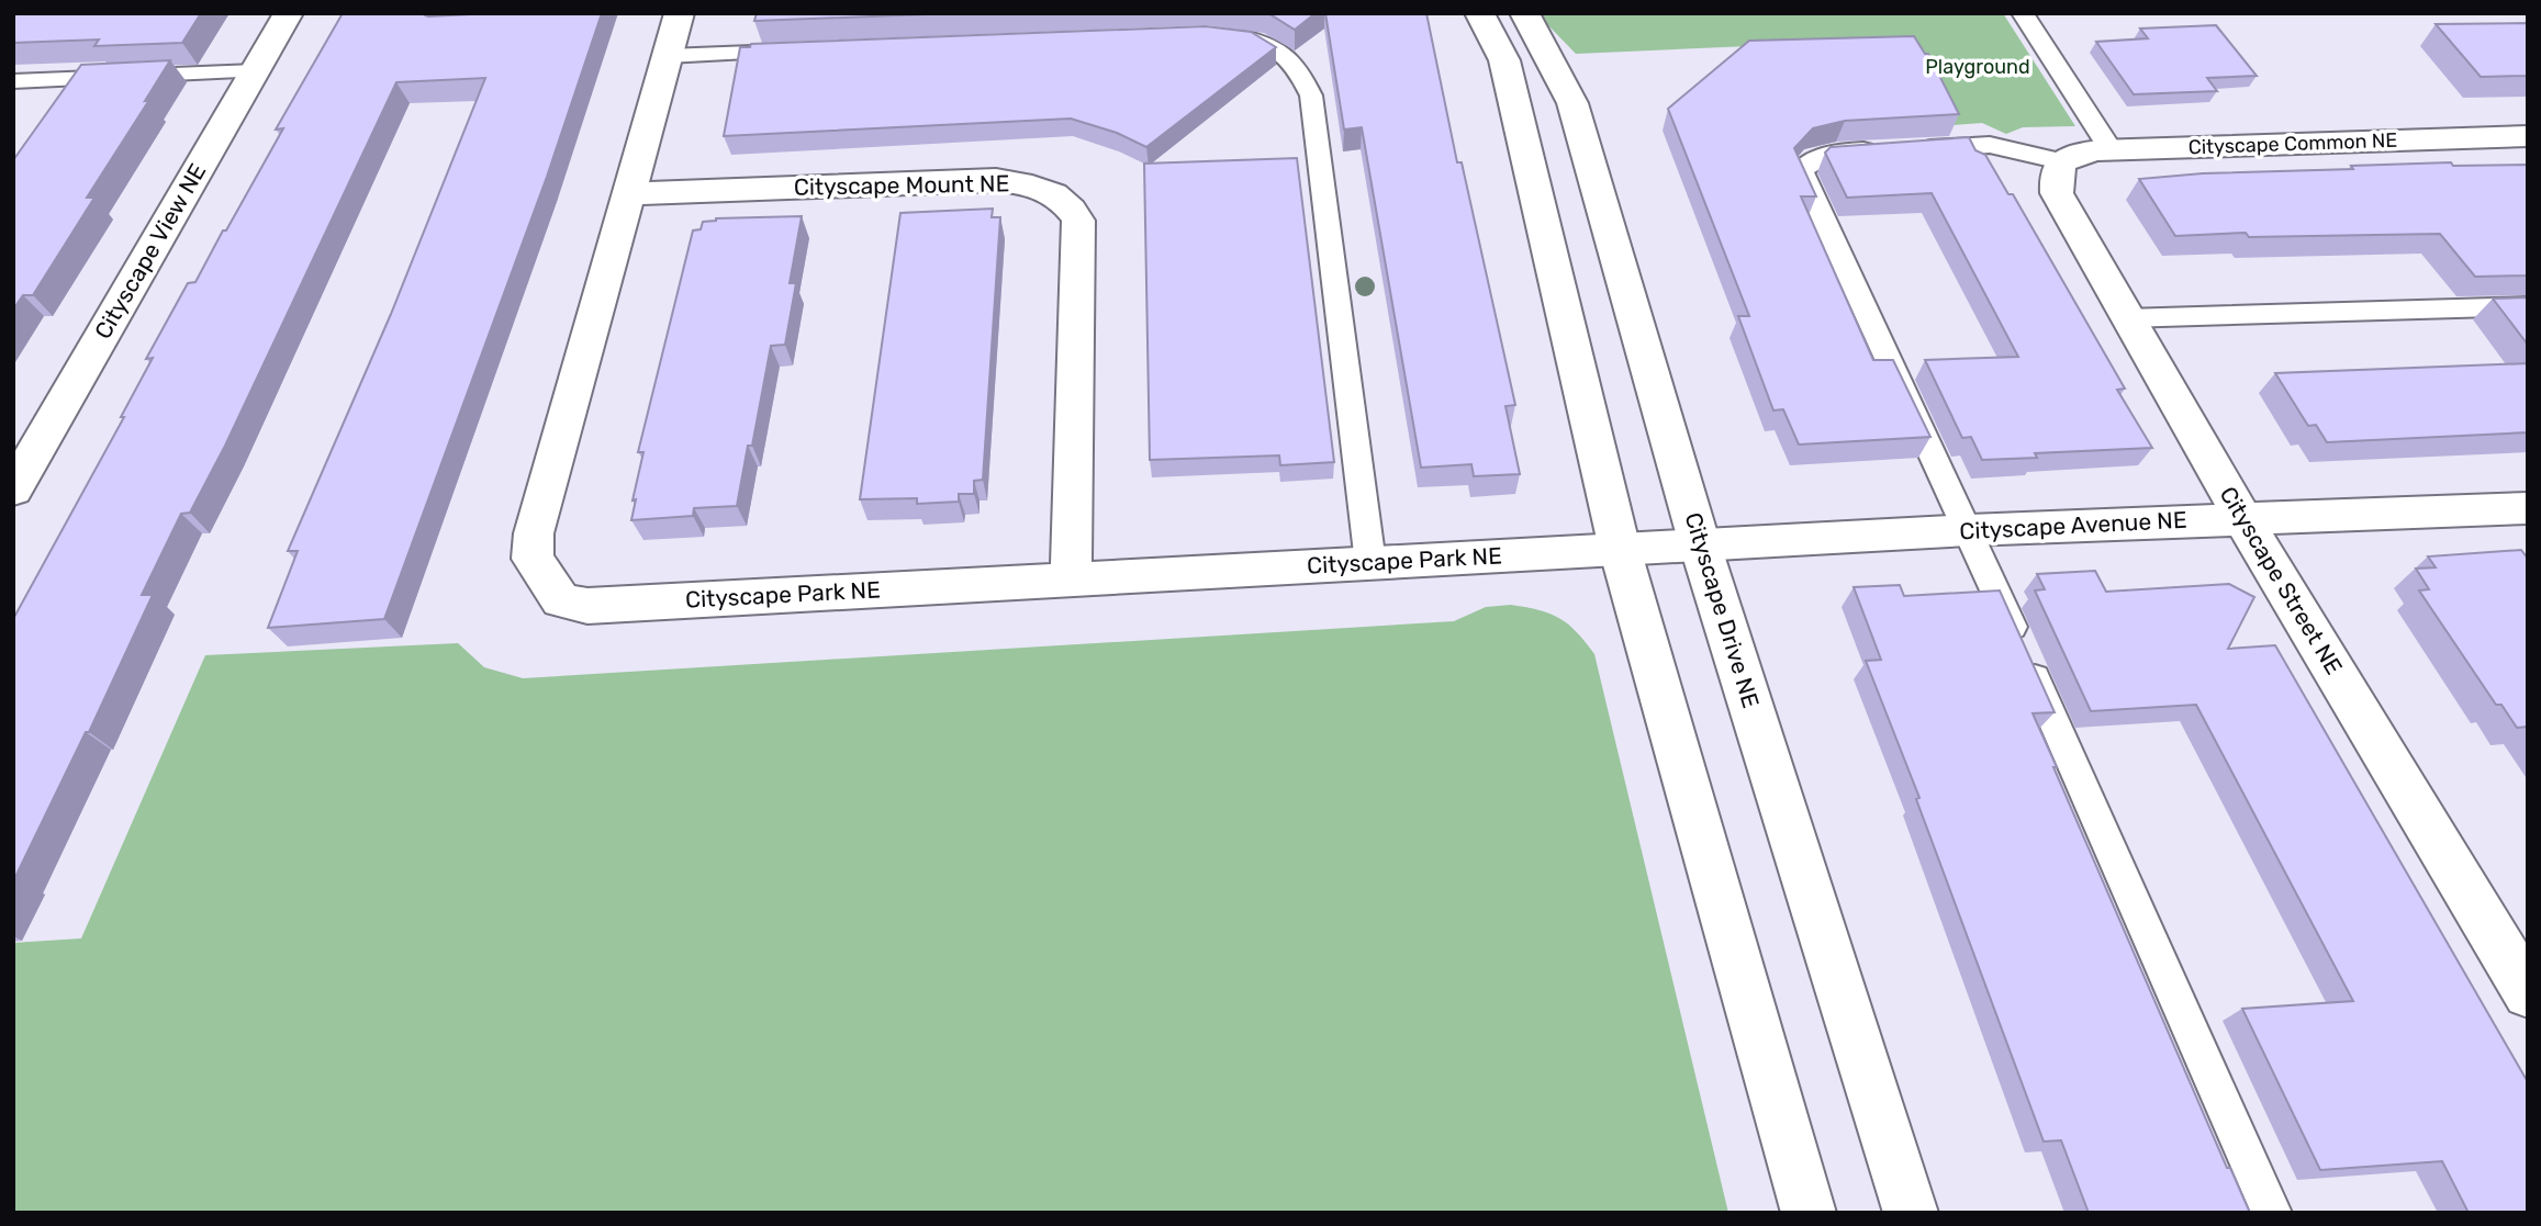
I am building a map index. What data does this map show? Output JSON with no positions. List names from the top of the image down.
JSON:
{
  "streets": {
    "street": [
      "Cityscape Common NE",
      "Cityscape Mount NE",
      "Cityscape View NE",
      "Cityscape Avenue NE",
      "Cityscape Park NE",
      "Cityscape Street NE",
      "Cityscape Drive NE"
    ]
  },
  "crossings": [
    ["Cityscape Common NE", "Cityscape Street NE"],
    ["Cityscape Mount NE", "Cityscape Park NE"],
    ["Cityscape Avenue NE", "Cityscape Park NE"],
    ["Cityscape Avenue NE", "Cityscape Street NE"],
    ["Cityscape Avenue NE", "Cityscape Drive NE"]
  ],
  "parks": ["Playground"]
}
